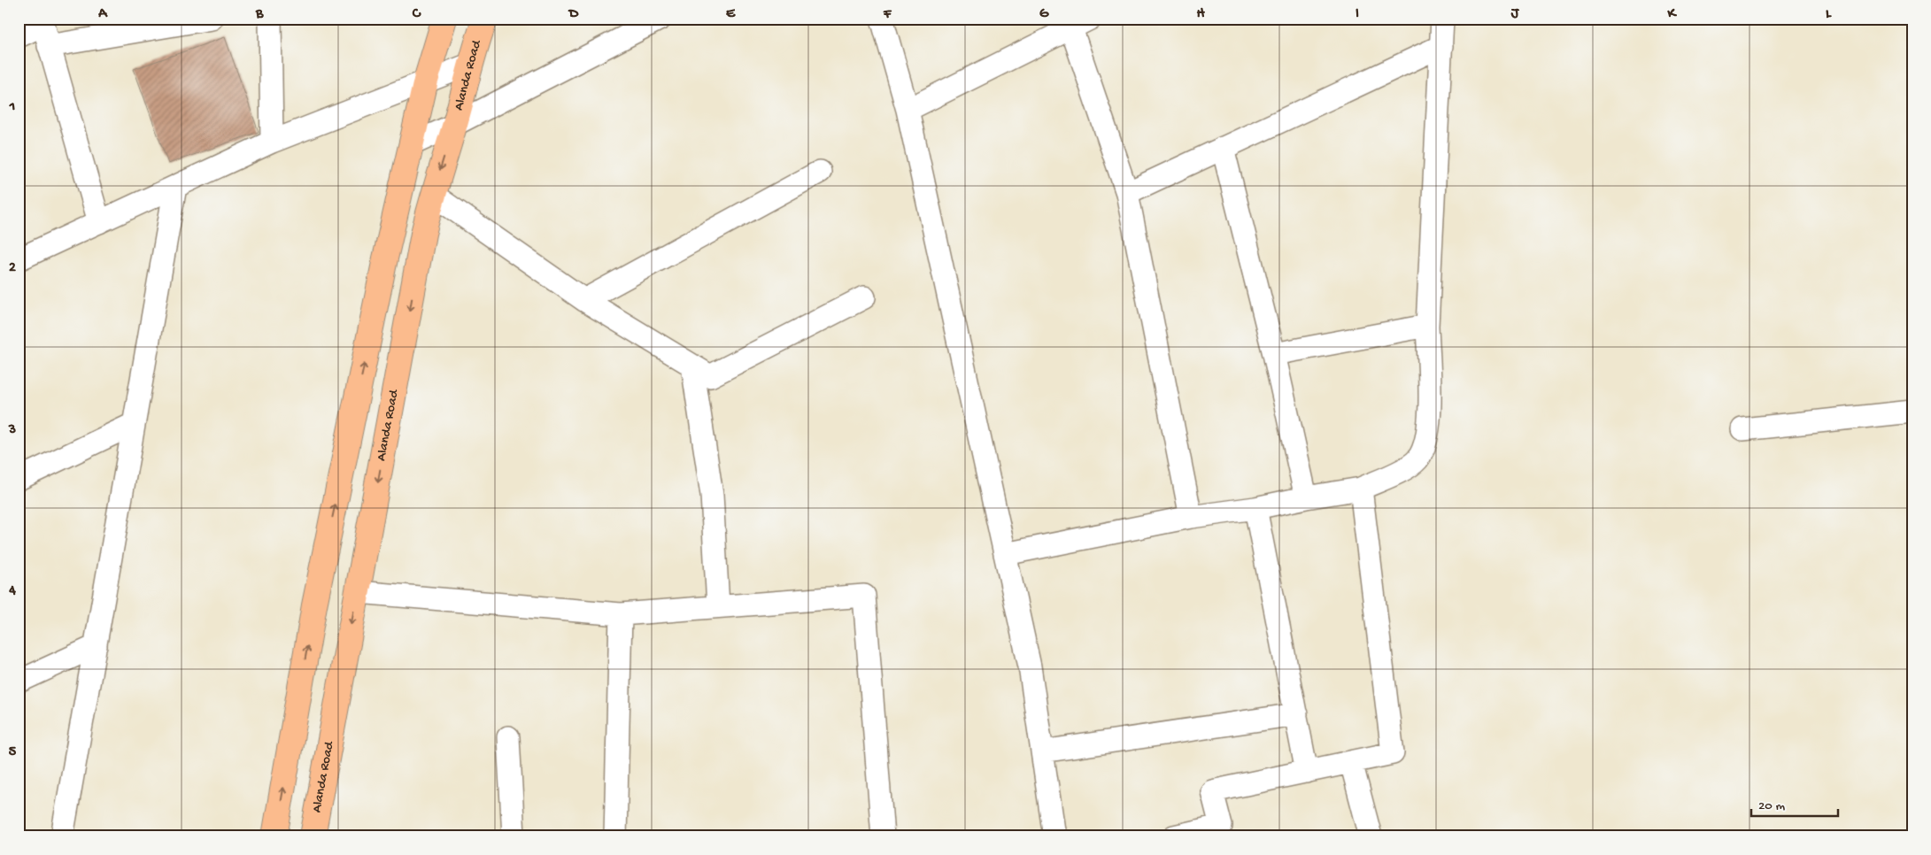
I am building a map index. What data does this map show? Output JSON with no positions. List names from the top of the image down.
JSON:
{
  "streets": {
    "main road": ["Alanda Road"]
  },
  "scale_bar": "20 m",
  "grid": {
    "columns": [
      "A",
      "B",
      "C",
      "D",
      "E",
      "F",
      "G",
      "H",
      "I",
      "J",
      "K",
      "L"
    ],
    "rows": [
      "1",
      "2",
      "3",
      "4",
      "5"
    ]
  }
}
